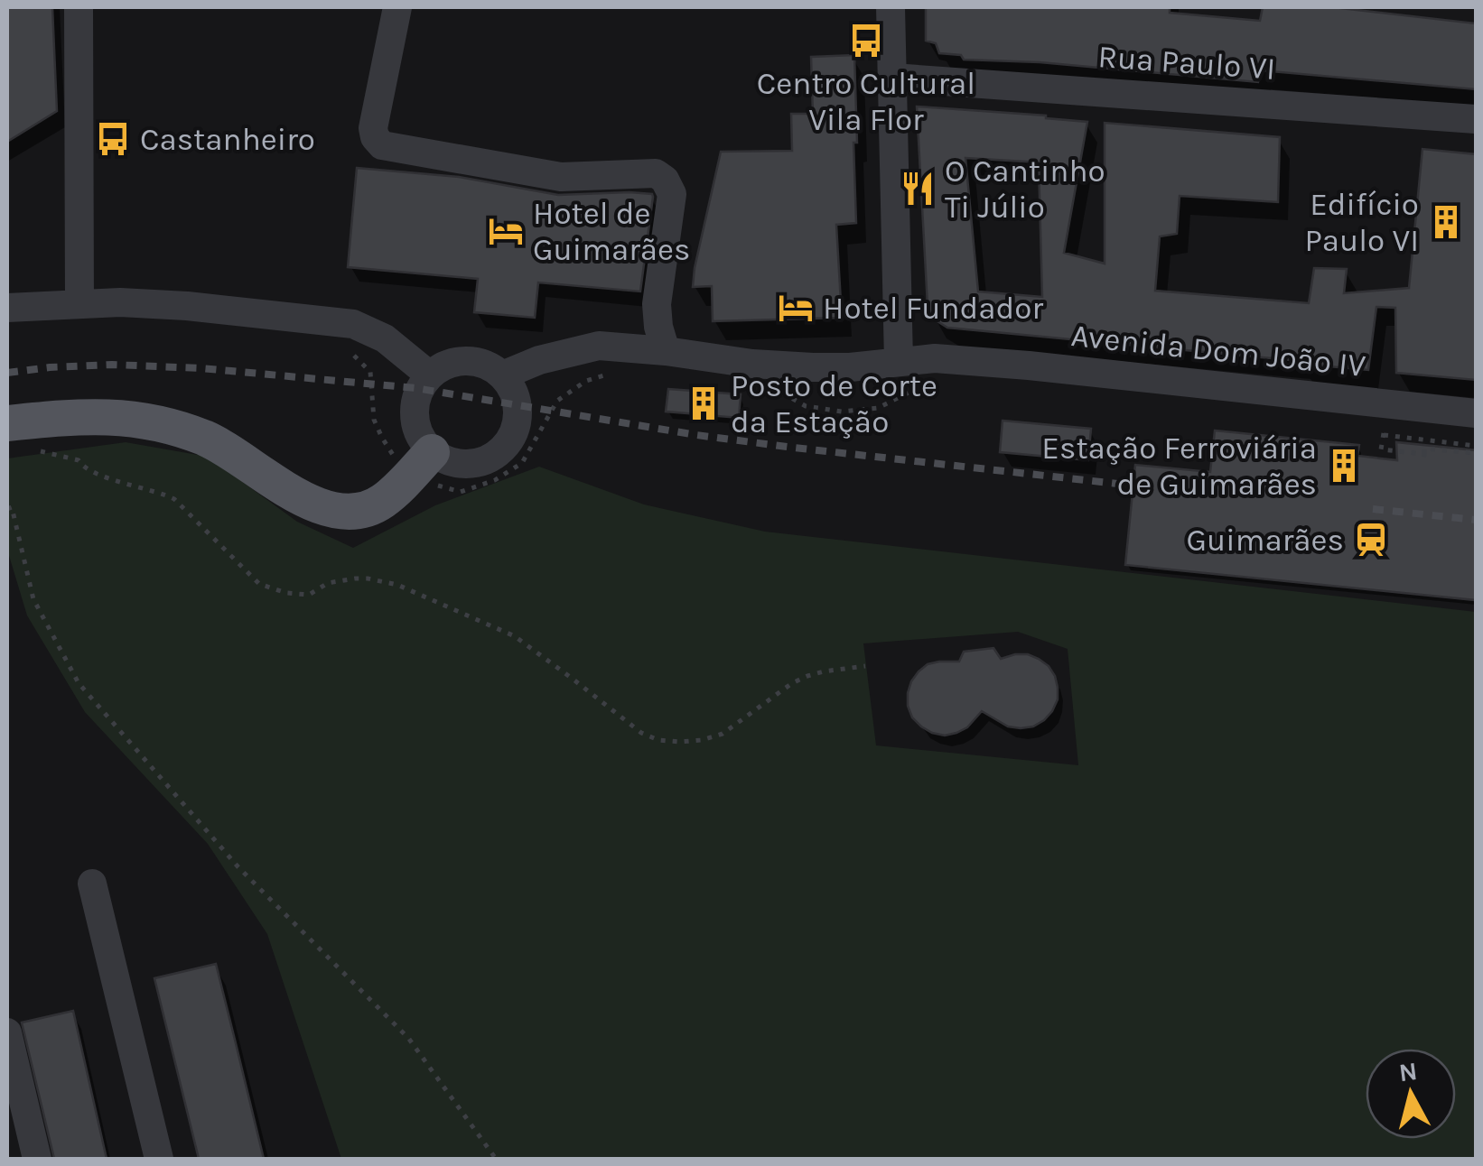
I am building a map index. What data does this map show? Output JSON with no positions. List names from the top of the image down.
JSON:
{
  "streets": {
    "street": ["Rua Paulo VI", "Avenida Dom João IV"]
  },
  "places": {
    "bus stop": ["Centro Cultural Vila Flor", "Castanheiro"],
    "restaurant": ["O Cantinho Ti Júlio"],
    "building": ["Edifício Paulo VI", "Posto de Corte da Estação", "Estação Ferroviária de Guimarães"],
    "hotel": ["Hotel de Guimarães", "Hotel Fundador"],
    "station": ["Guimarães"]
  },
  "north": "top"
}
